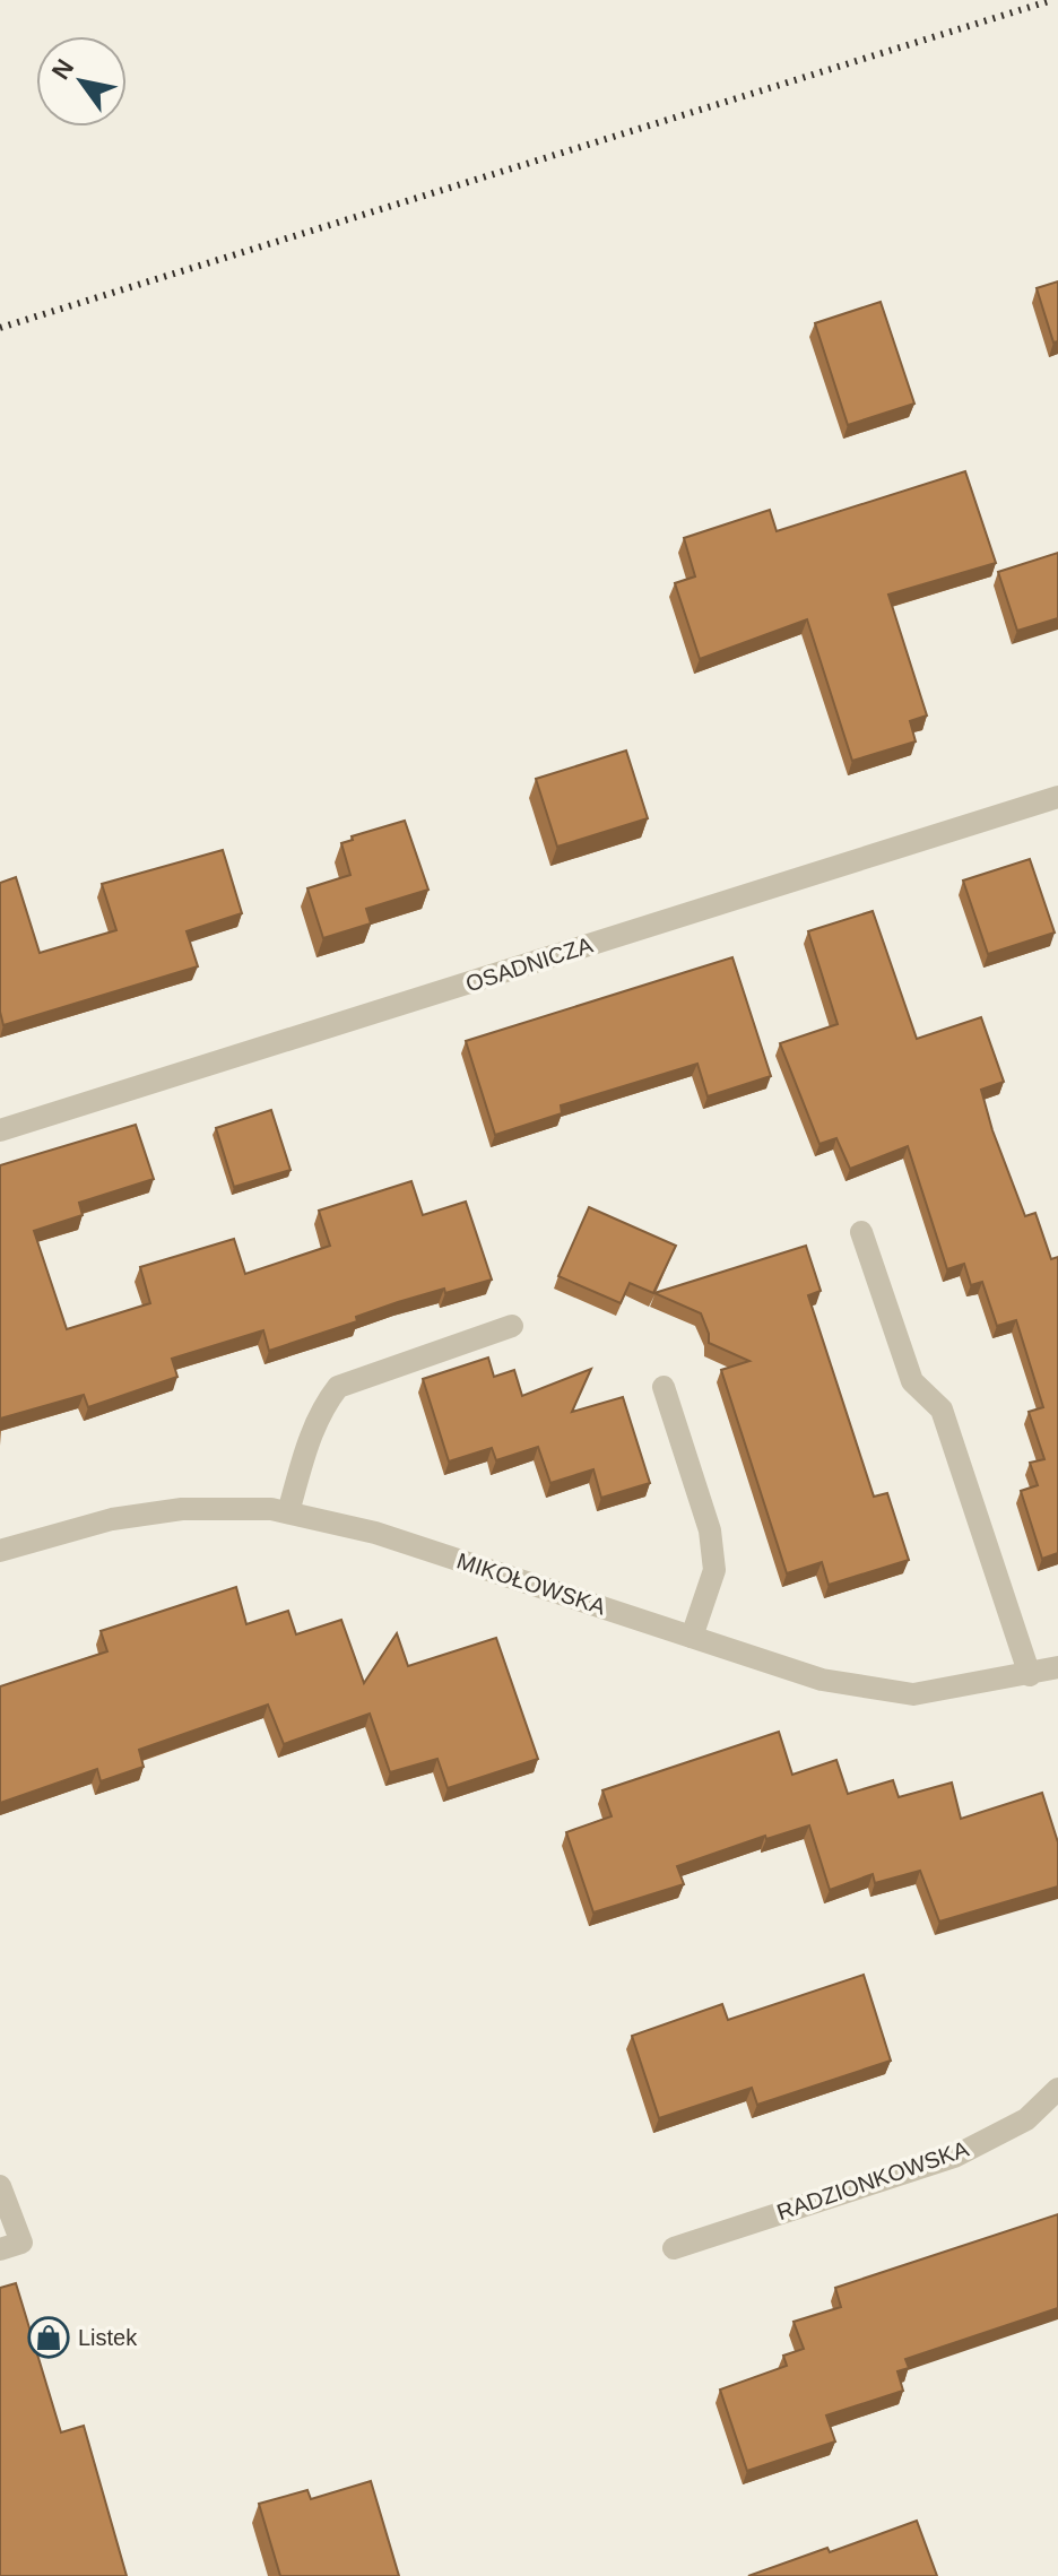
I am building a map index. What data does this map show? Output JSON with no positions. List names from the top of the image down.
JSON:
{
  "streets": {
    "street": ["OSADNICZA", "MIKOŁOWSKA", "RADZIONKOWSKA"]
  },
  "places": {
    "shop": ["Listek"]
  },
  "north": "top left"
}
